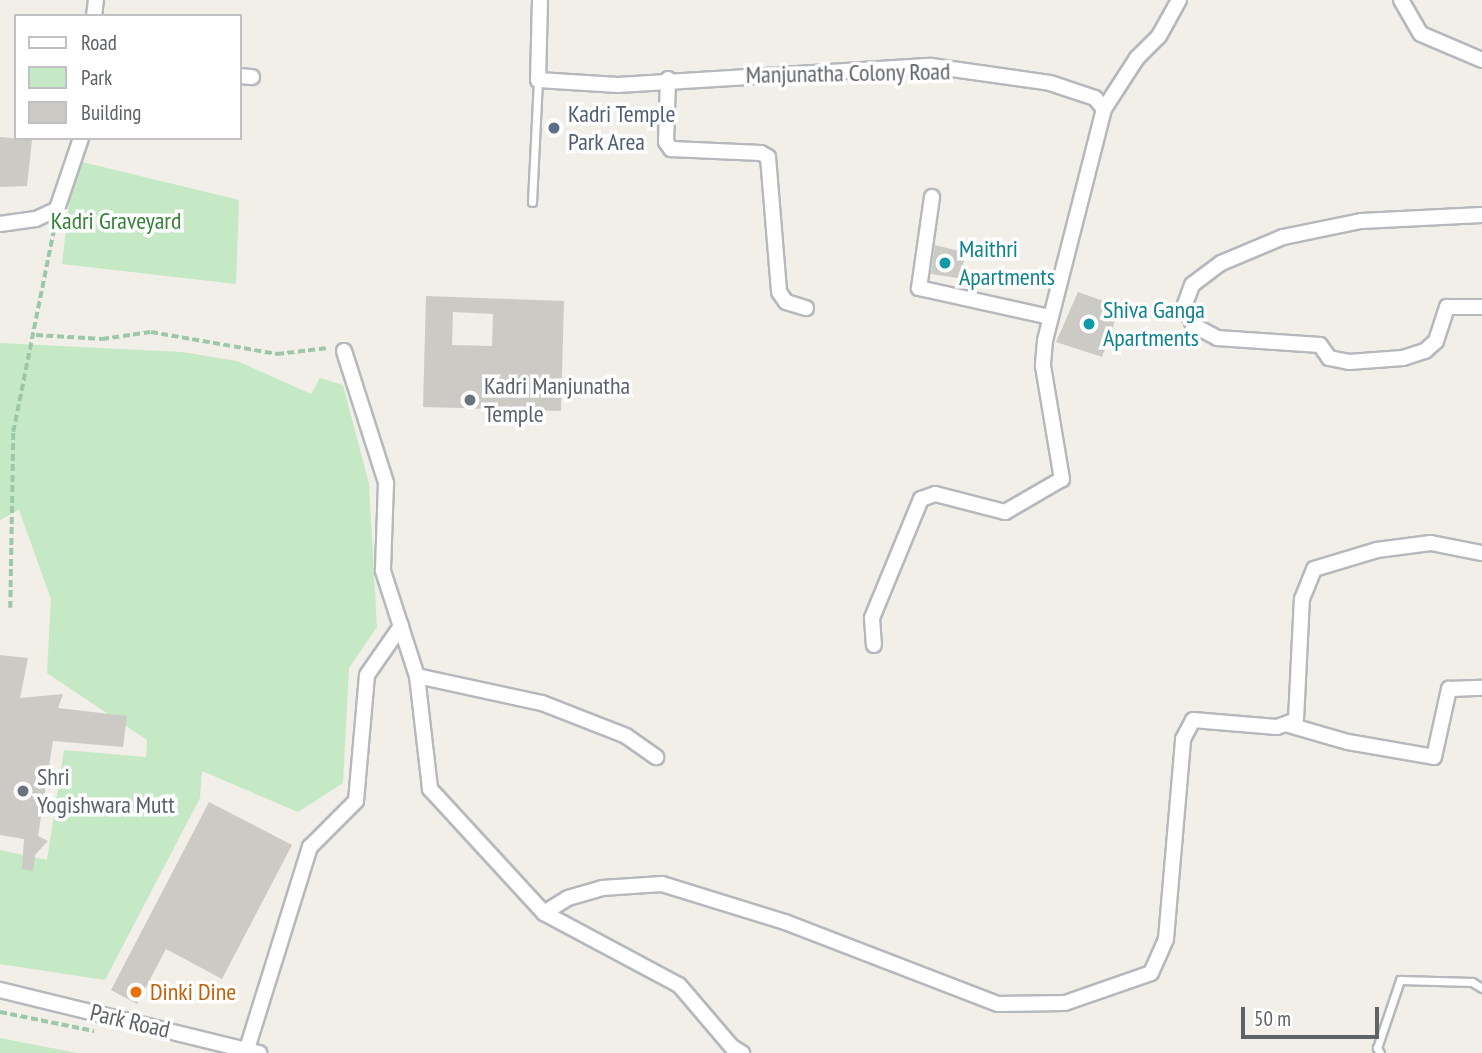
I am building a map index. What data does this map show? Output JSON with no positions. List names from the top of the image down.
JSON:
{
  "streets": {
    "street": ["Manjunatha Colony Road", "Park Road"]
  },
  "parks": ["Kadri Graveyard"],
  "places": [
    "Kadri Temple Park Area",
    "Maithri Apartments",
    "Shiva Ganga Apartments",
    "Kadri Manjunatha Temple",
    "Shri Yogishwara Mutt",
    "Dinki Dine"
  ],
  "legend": ["Road", "Park", "Building"],
  "scale_bar": "50 m"
}
